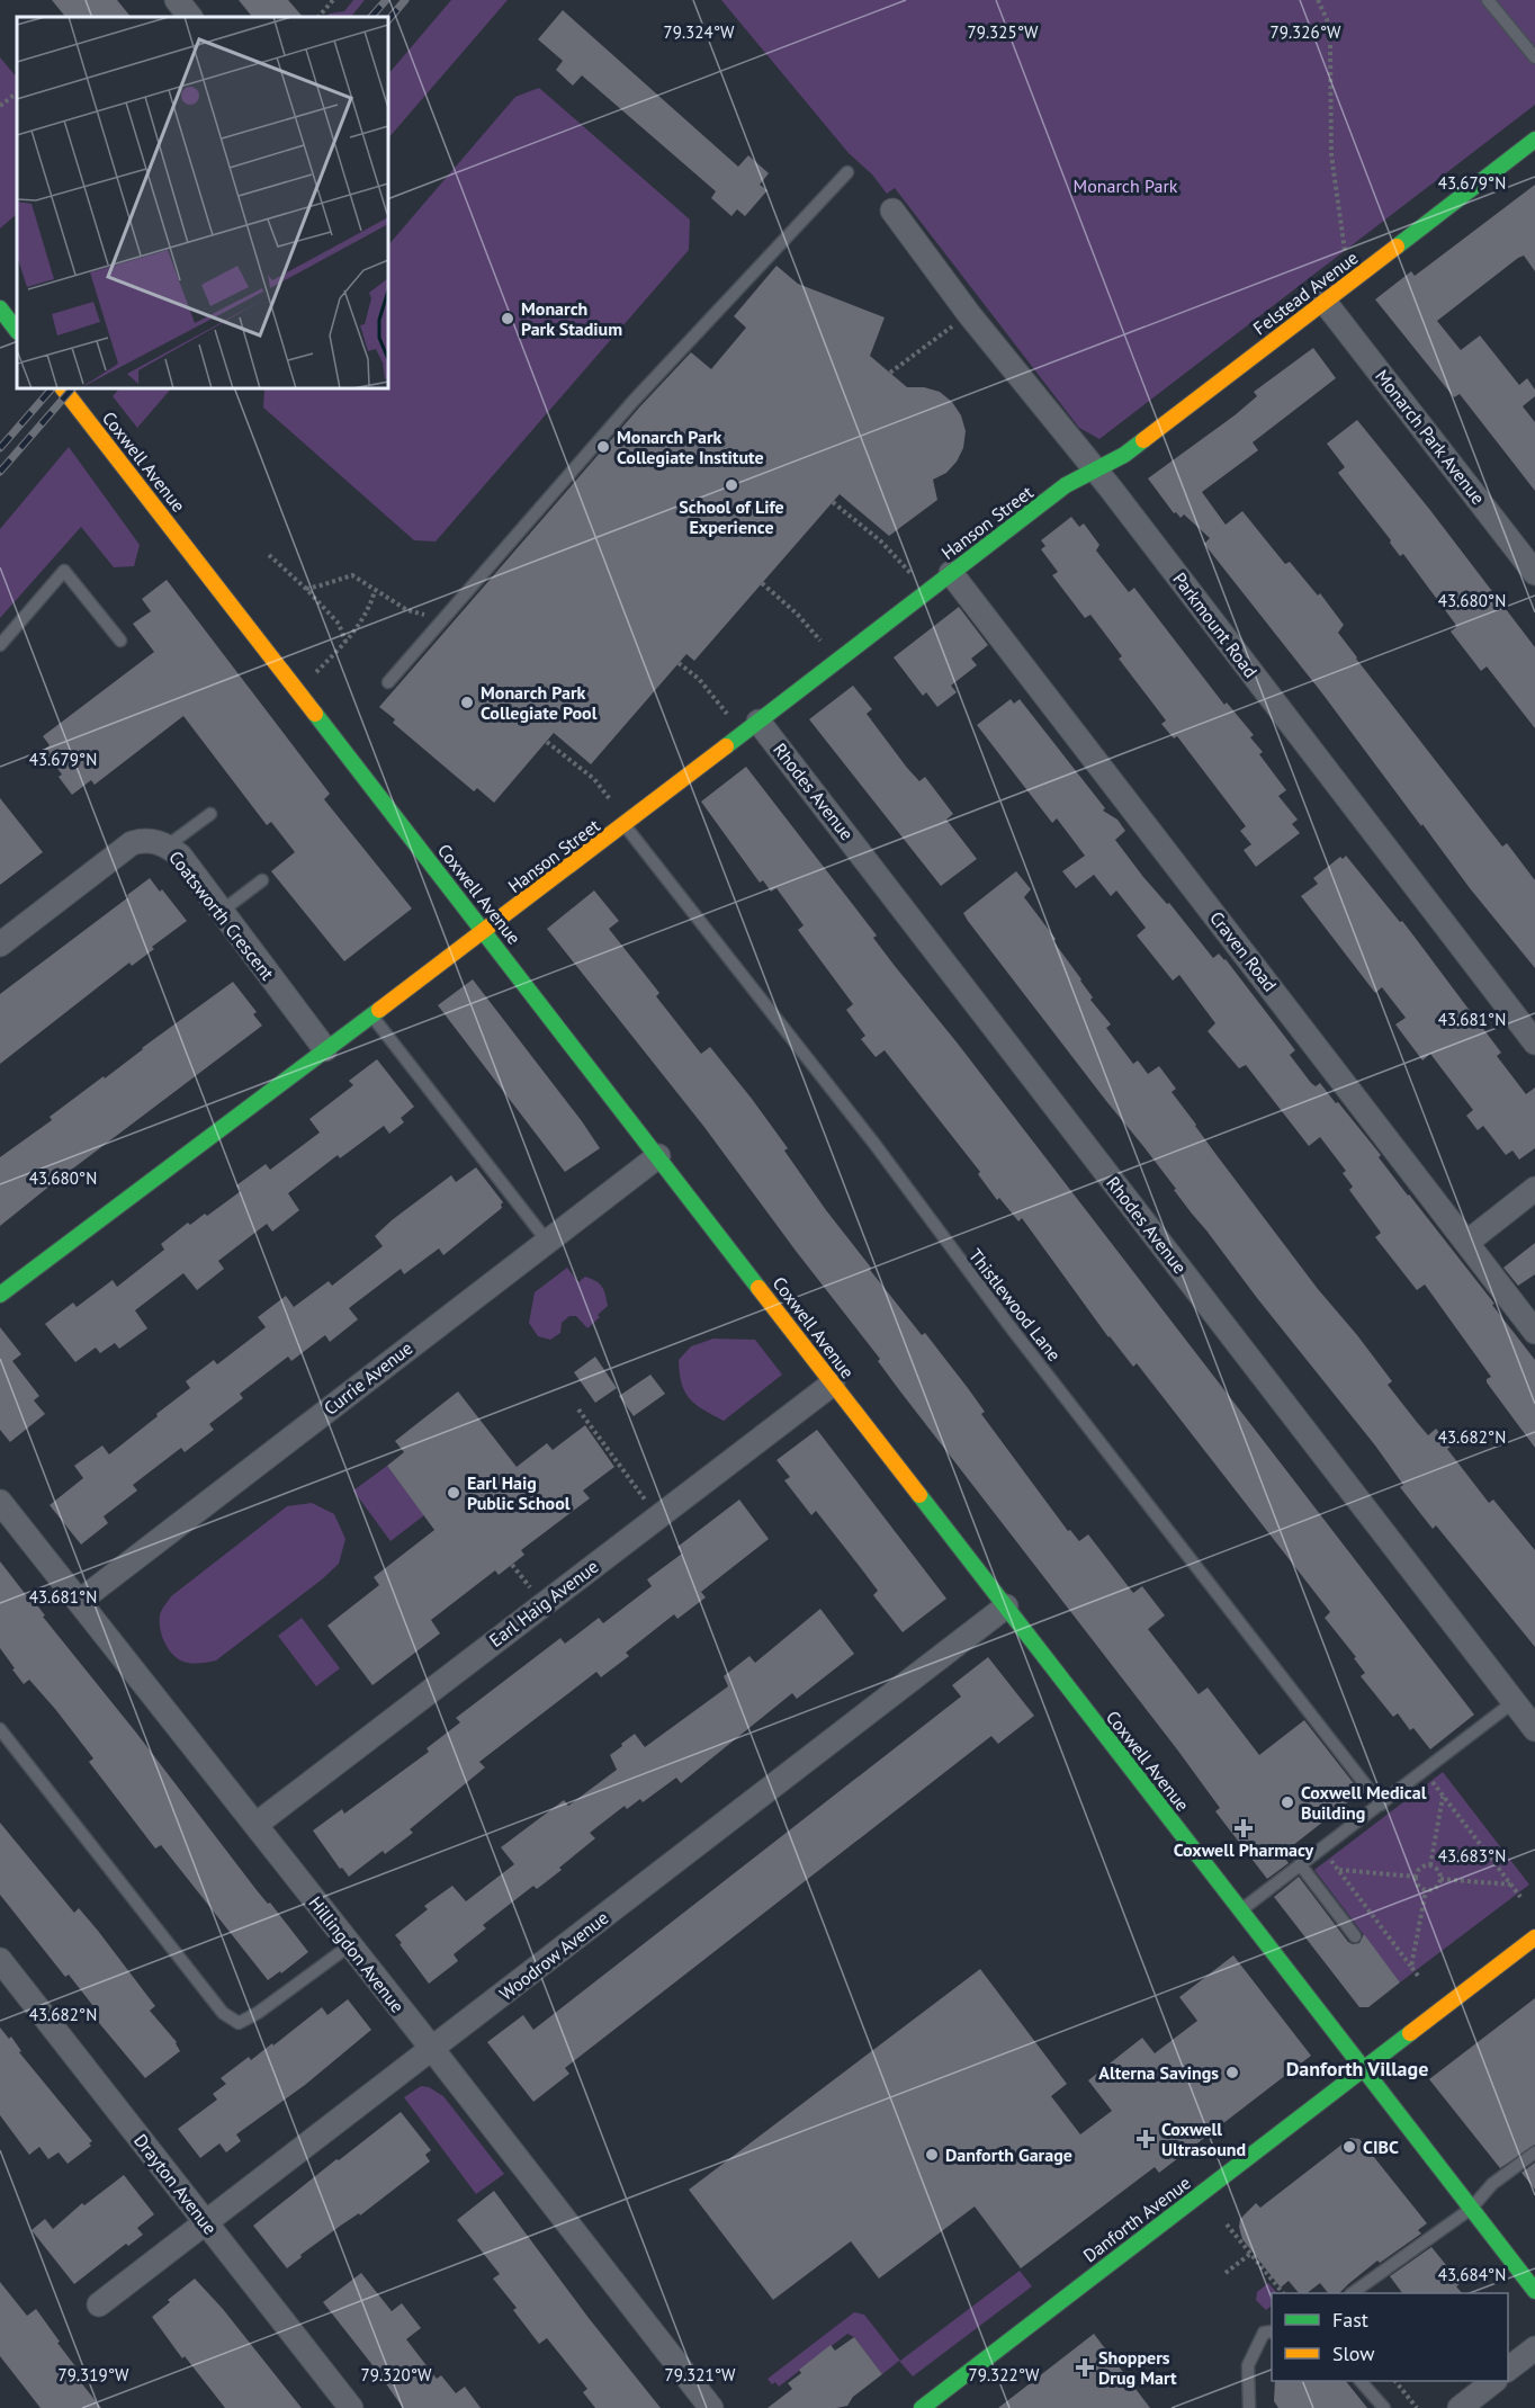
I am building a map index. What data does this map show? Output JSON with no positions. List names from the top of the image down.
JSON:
{
  "streets": {
    "main road": [
      "Felstead Avenue",
      "Coxwell Avenue",
      "Hanson Street",
      "Danforth Avenue"
    ],
    "street": [
      "Monarch Park Avenue",
      "Parkmount Road",
      "Rhodes Avenue",
      "Coatsworth Crescent",
      "Craven Road",
      "Currie Avenue",
      "Earl Haig Avenue",
      "Hillingdon Avenue",
      "Woodrow Avenue",
      "Drayton Avenue"
    ],
    "lane": ["Thistlewood Lane"]
  },
  "crossings": [
    ["Felstead Avenue", "Monarch Park Avenue"],
    ["Felstead Avenue", "Hanson Street"],
    ["Felstead Avenue", "Parkmount Road"],
    ["Coxwell Avenue", "Hanson Street"],
    ["Coxwell Avenue", "Currie Avenue"],
    ["Coxwell Avenue", "Earl Haig Avenue"],
    ["Coxwell Avenue", "Woodrow Avenue"],
    ["Coxwell Avenue", "Danforth Avenue"],
    ["Hanson Street", "Parkmount Road"],
    ["Hanson Street", "Rhodes Avenue"],
    ["Hanson Street", "Coatsworth Crescent"],
    ["Hanson Street", "Craven Road"],
    ["Hanson Street", "Thistlewood Lane"],
    ["Currie Avenue", "Hillingdon Avenue"],
    ["Earl Haig Avenue", "Hillingdon Avenue"],
    ["Hillingdon Avenue", "Woodrow Avenue"],
    ["Woodrow Avenue", "Drayton Avenue"]
  ],
  "districts": ["Danforth Village"],
  "parks": ["Monarch Park"],
  "places": {
    "other": [
      "Monarch Park Stadium",
      "Monarch Park Collegiate Institute",
      "School of Life Experience",
      "Monarch Park Collegiate Pool",
      "Earl Haig Public School",
      "Coxwell Medical Building",
      "Alterna Savings",
      "CIBC",
      "Danforth Garage"
    ],
    "health": ["Coxwell Pharmacy", "Coxwell Ultrasound", "Shoppers Drug Mart"]
  },
  "legend": ["Fast", "Slow"],
  "coordinates": [
    "79.325°W",
    "79.324°W",
    "79.326°W",
    "43.679°N",
    "43.680°N",
    "43.681°N",
    "43.682°N",
    "43.683°N",
    "43.684°N",
    "79.319°W",
    "79.320°W",
    "79.321°W",
    "79.322°W"
  ]
}
